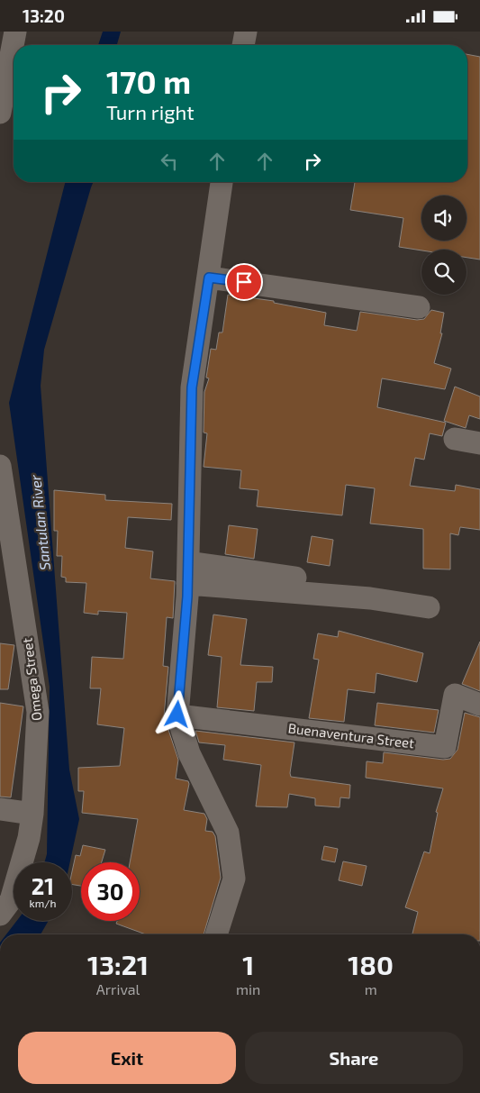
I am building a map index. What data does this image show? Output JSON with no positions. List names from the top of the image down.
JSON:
{
  "streets": {
    "street": ["Omega Street", "Buenaventura Street"]
  },
  "water": ["Santulan River"],
  "page": {
    "status": "13:20",
    "turn": ["170 m", "Turn right"],
    "speed": "21 km/h",
    "limit": "30",
    "eta": [
      "13:21",
      "Arrival",
      "1",
      "min",
      "180",
      "m"
    ],
    "buttons": ["Exit", "Share"]
  }
}
